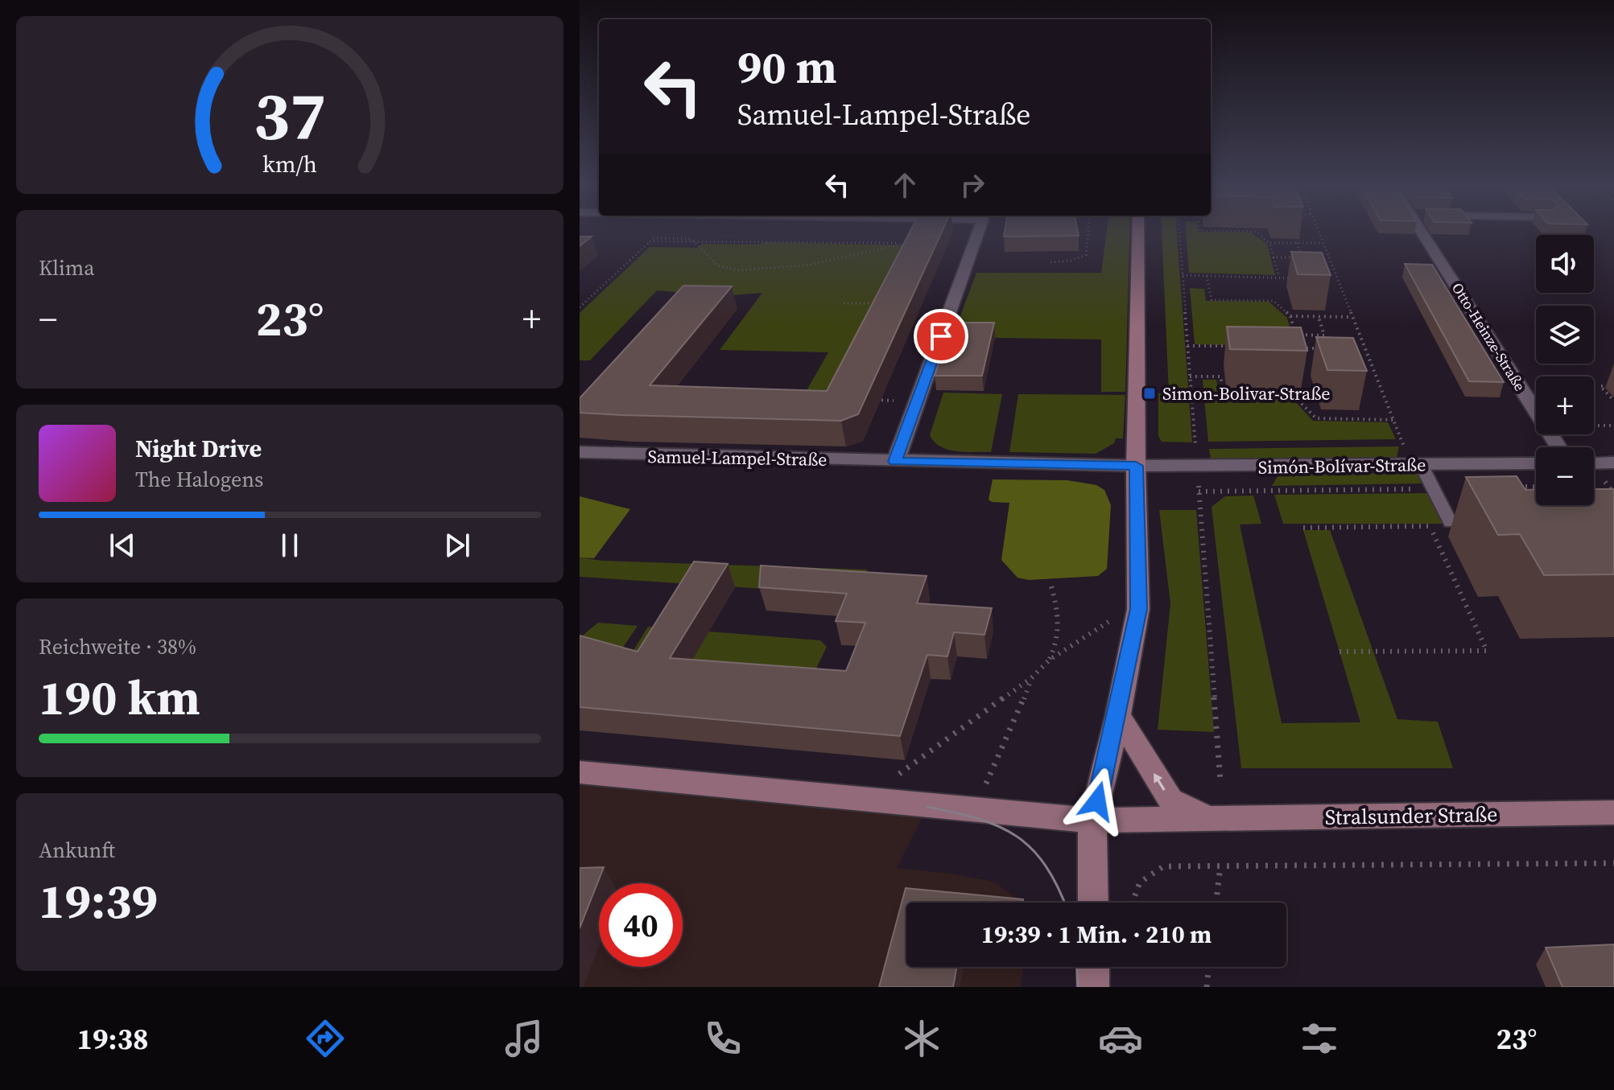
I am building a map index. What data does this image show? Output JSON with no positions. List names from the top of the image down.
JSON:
{
  "streets": {
    "street": [
      "Otto-Heinze-Straße",
      "Samuel-Lampel-Straße",
      "Simón-Bolívar-Straße",
      "Stralsunder Straße"
    ]
  },
  "crossings": [
    ["Samuel-Lampel-Straße", "Simón-Bolívar-Straße"]
  ],
  "places": {
    "transit": ["Simon-Bolivar-Straße"]
  },
  "page": {
    "turn": ["90 m", "Samuel-Lampel-Straße"],
    "tile": [
      "Klima",
      ["Reichweite · 38%", "190 km"],
      ["Ankunft", "19:39"]
    ],
    "map_buttons": ["+", "−"],
    "heat": ["−", "23°", "+"],
    "song": ["Night Drive", "The Halogens"],
    "limit": "40",
    "trip": "19:39 · 1 Min. · 210 m",
    "tabs": ["19:38", "23°"],
    "gauge": ["37", "km/h"]
  }
}
